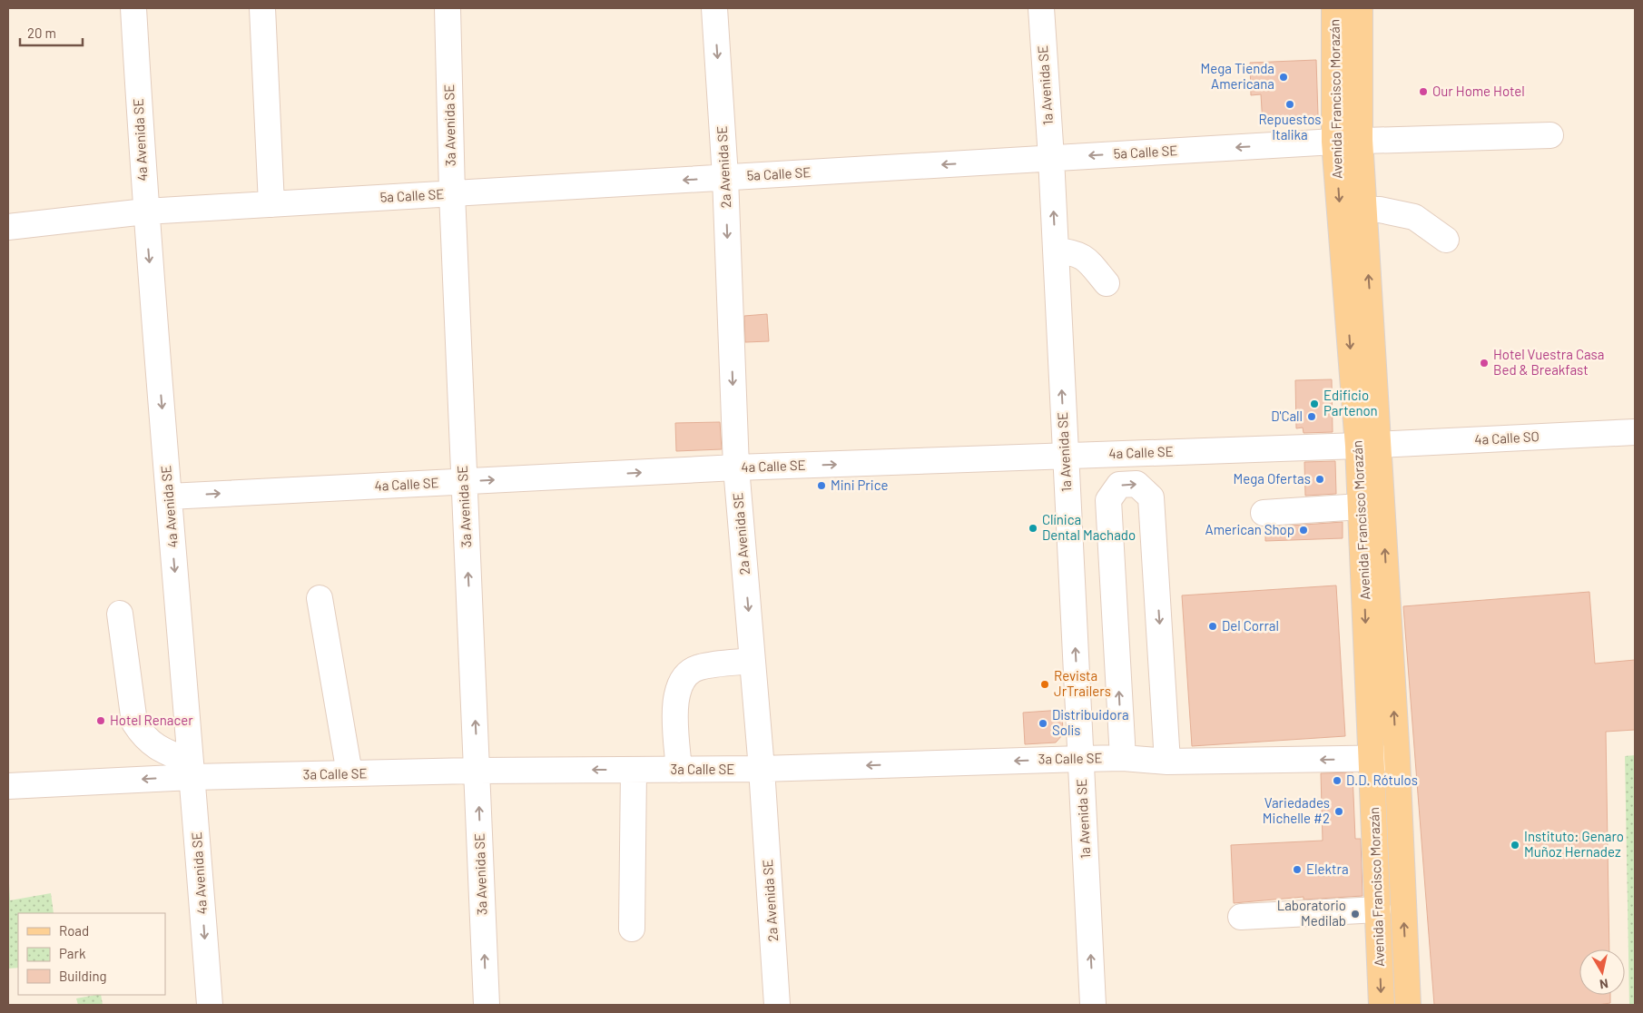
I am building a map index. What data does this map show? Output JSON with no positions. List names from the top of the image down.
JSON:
{
  "streets": {
    "main road": ["Avenida Francisco Morazán"],
    "street": [
      "1a Avenida SE",
      "3a Avenida SE",
      "4a Avenida SE",
      "5a Calle SE",
      "2a Avenida SE",
      "4a Calle SO",
      "4a Calle SE",
      "3a Calle SE"
    ]
  },
  "crossings": [
    ["1a Avenida SE", "5a Calle SE"],
    ["1a Avenida SE", "4a Calle SE"],
    ["1a Avenida SE", "3a Calle SE"],
    ["Avenida Francisco Morazán", "5a Calle SE"],
    ["Avenida Francisco Morazán", "4a Calle SO"],
    ["Avenida Francisco Morazán", "4a Calle SE"],
    ["Avenida Francisco Morazán", "3a Calle SE"],
    ["3a Avenida SE", "5a Calle SE"],
    ["3a Avenida SE", "4a Calle SE"],
    ["3a Avenida SE", "3a Calle SE"],
    ["4a Avenida SE", "5a Calle SE"],
    ["4a Avenida SE", "4a Calle SE"],
    ["4a Avenida SE", "3a Calle SE"],
    ["5a Calle SE", "2a Avenida SE"],
    ["2a Avenida SE", "4a Calle SE"],
    ["2a Avenida SE", "3a Calle SE"],
    ["4a Calle SO", "4a Calle SE"]
  ],
  "one_way": [
    "1a Avenida SE",
    "4a Avenida SE",
    "5a Calle SE",
    "2a Avenida SE",
    "4a Calle SE",
    "3a Calle SE"
  ],
  "places": [
    "Mega Tienda Americana",
    "Our Home Hotel",
    "Repuestos Italika",
    "Hotel Vuestra Casa Bed & Breakfast",
    "Edificio Partenon",
    "D'Call",
    "Mega Ofertas",
    "Mini Price",
    "Clínica Dental Machado",
    "American Shop",
    "Del Corral",
    "Revista JrTrailers",
    "Hotel Renacer",
    "Distribuidora Solis",
    "D.D. Rótulos",
    "Variedades Michelle #2",
    "Instituto: Genaro Muñoz Hernadez",
    "Elektra",
    "Laboratorio Medilab"
  ],
  "legend": ["Road", "Park", "Building"],
  "scale_bar": "20 m",
  "north": "bottom"
}
